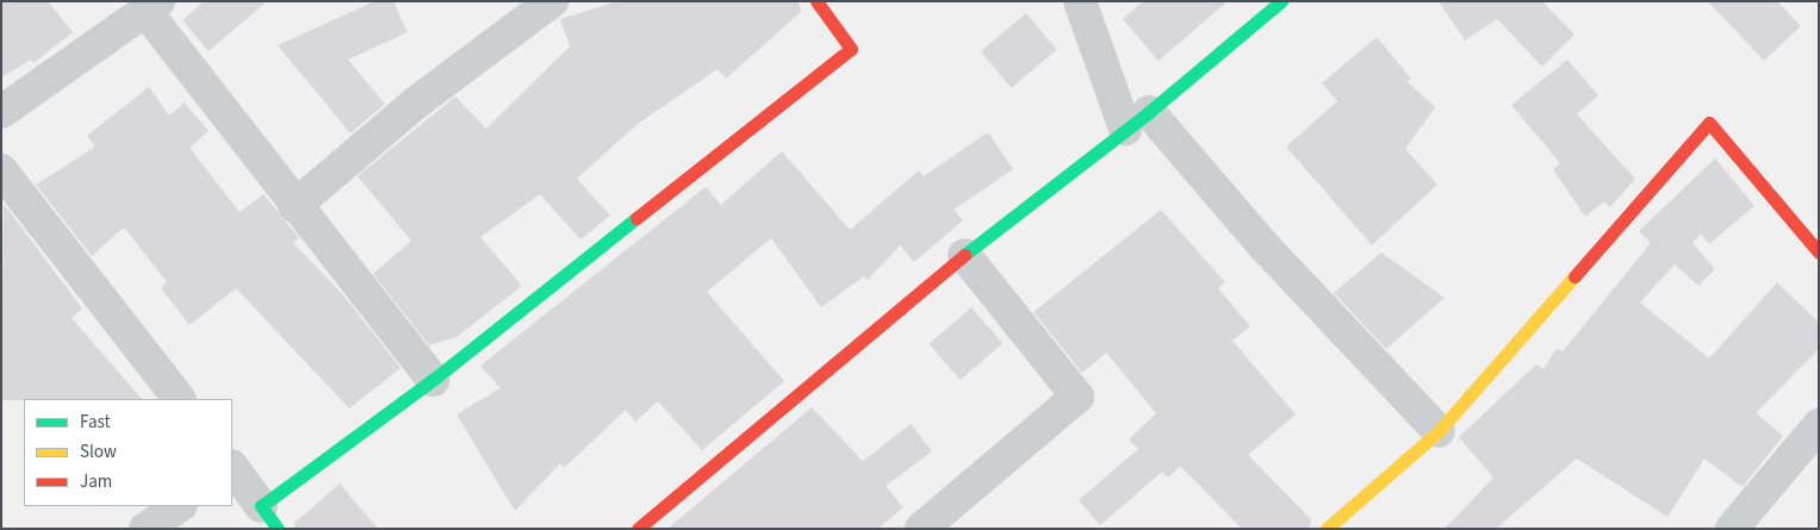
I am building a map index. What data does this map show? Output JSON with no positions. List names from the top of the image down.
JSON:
{
  "legend": ["Fast", "Slow", "Jam"]
}
